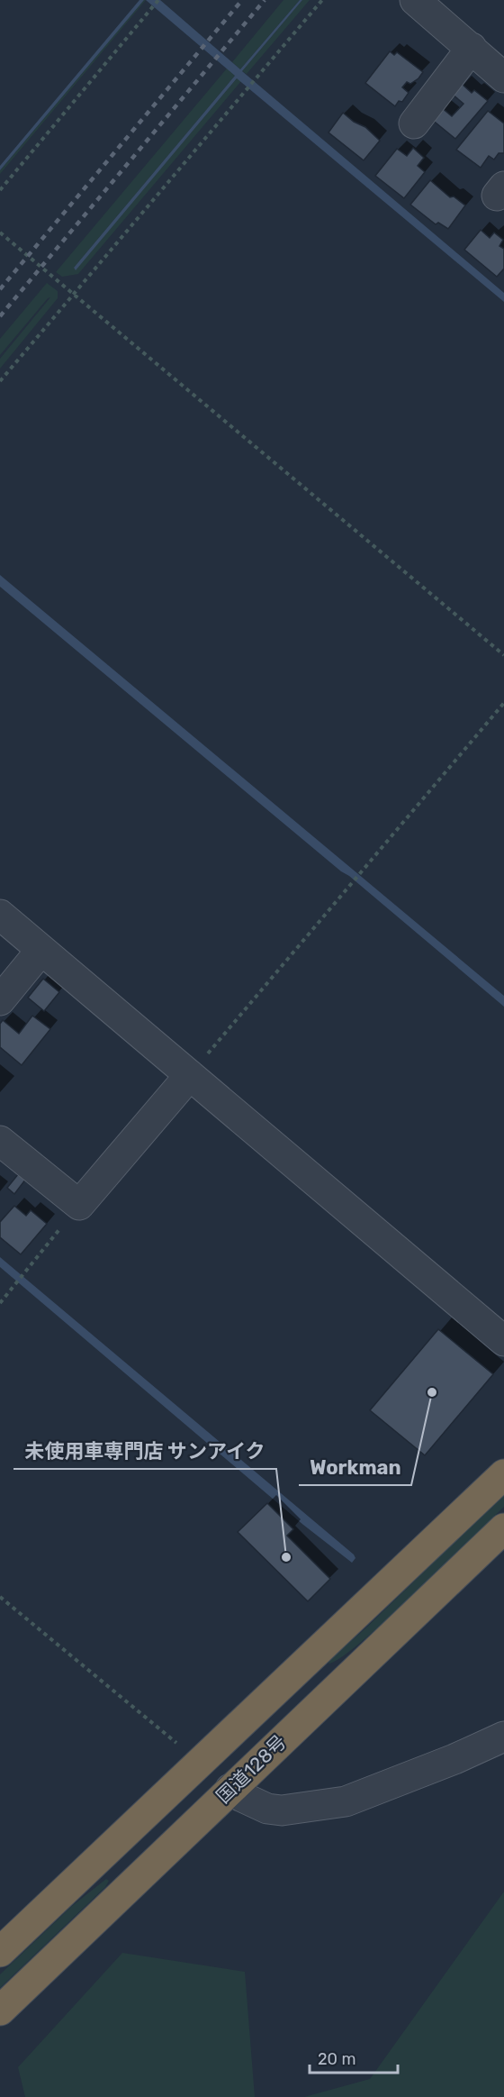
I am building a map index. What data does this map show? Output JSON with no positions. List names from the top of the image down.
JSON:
{
  "streets": {
    "highway": ["国道128号"]
  },
  "places": ["Workman", "未使用車専門店 サンアイク"],
  "scale_bar": "20 m"
}
